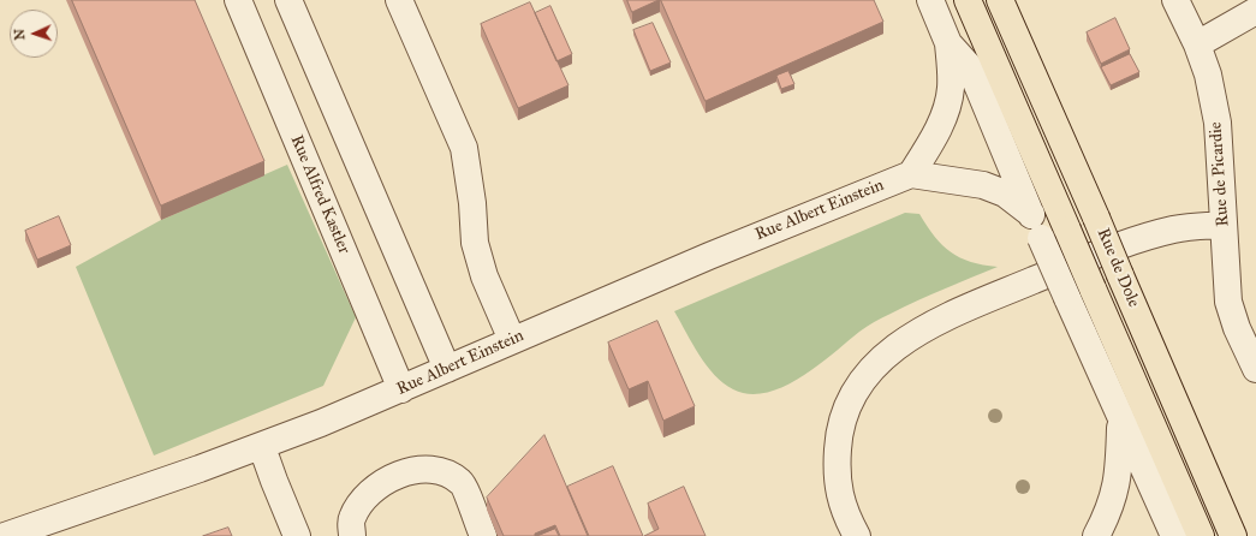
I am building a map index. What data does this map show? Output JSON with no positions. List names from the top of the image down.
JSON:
{
  "streets": {
    "main road": ["Rue de Dole"],
    "street": ["Rue de Picardie", "Rue Alfred Kastler", "Rue Albert Einstein"]
  },
  "crossings": [
    ["Rue Alfred Kastler", "Rue Albert Einstein"]
  ],
  "north": "left"
}
